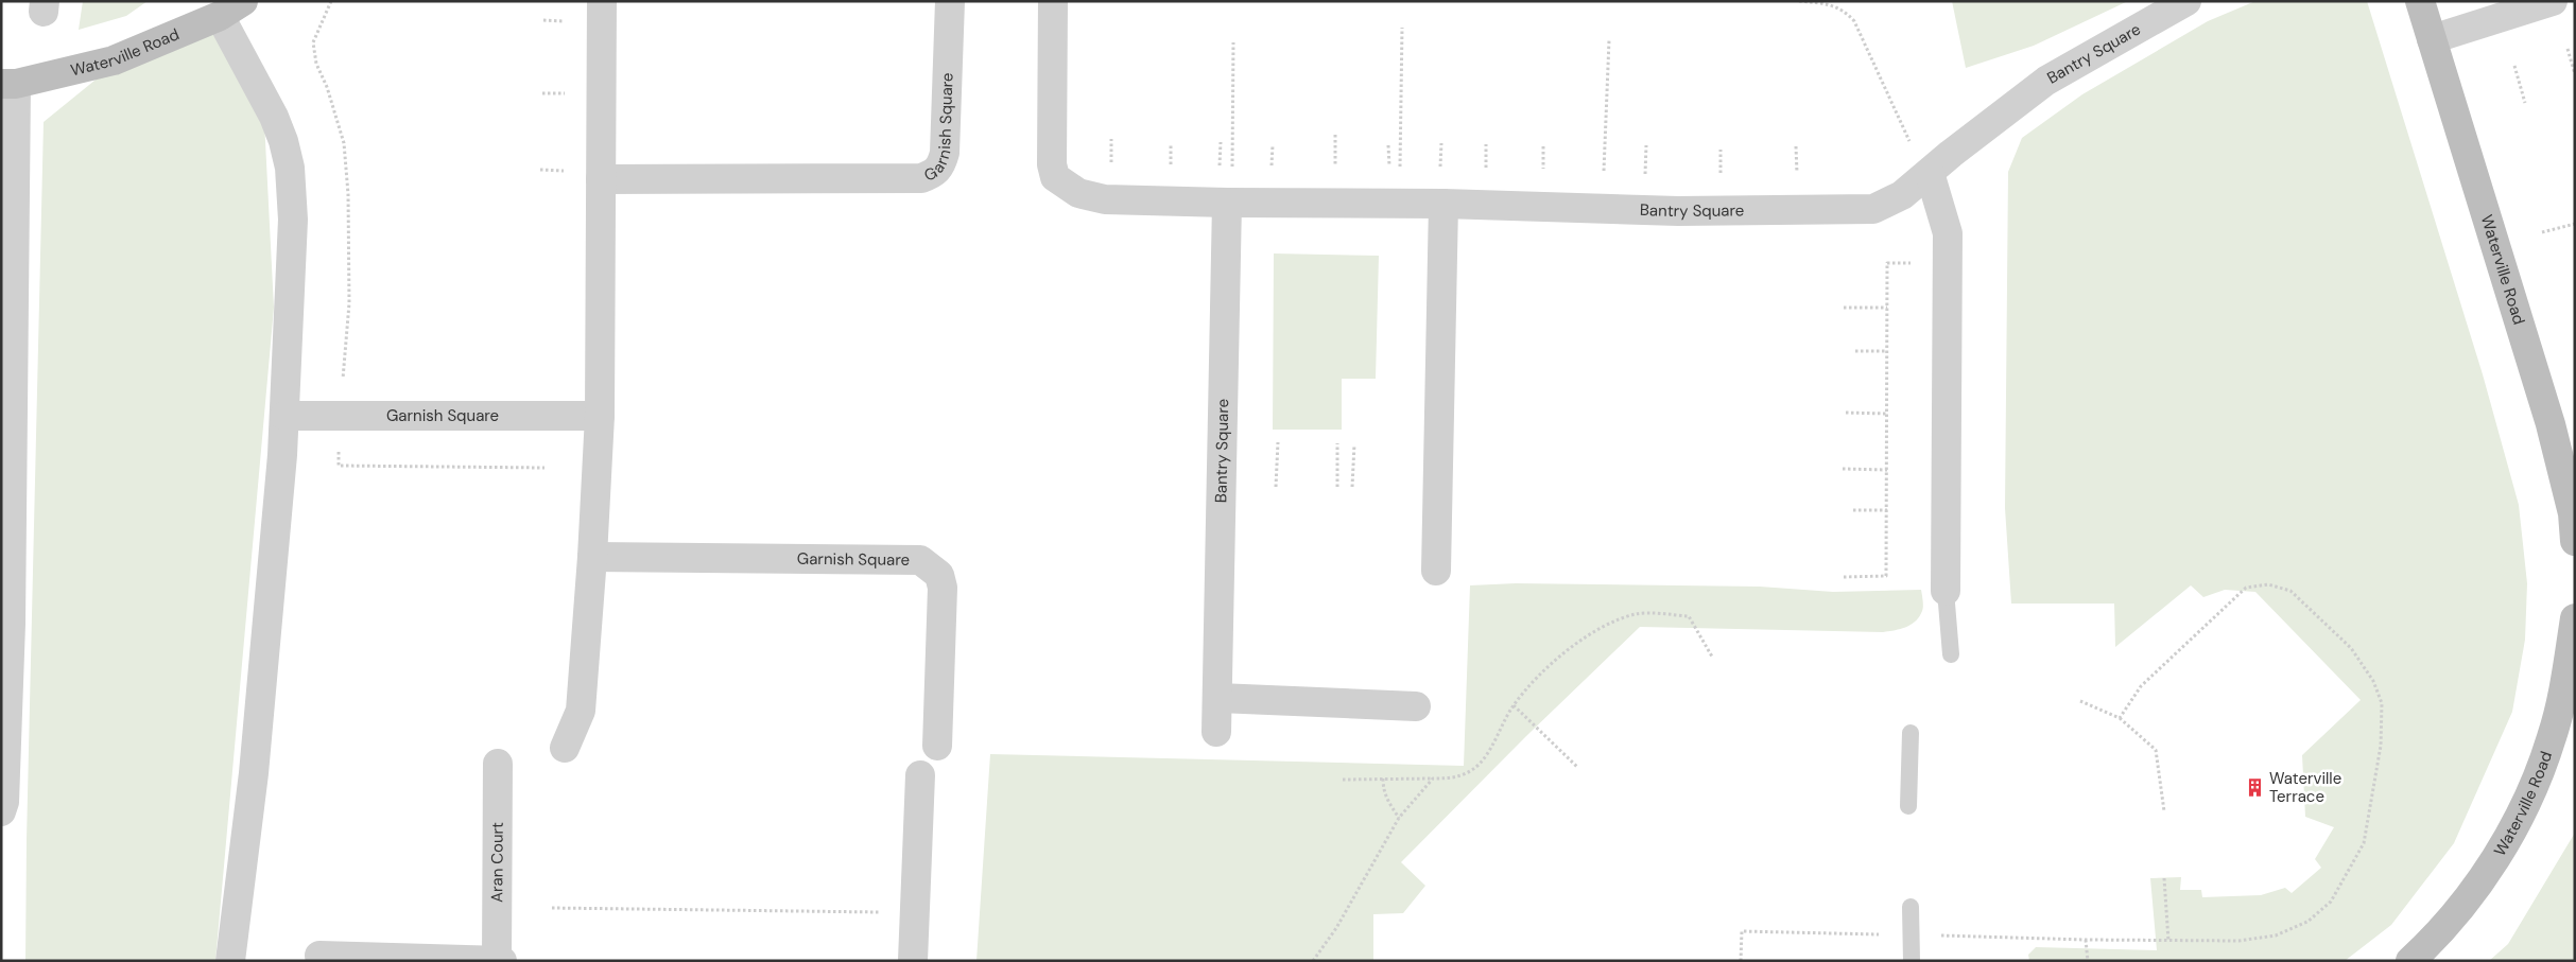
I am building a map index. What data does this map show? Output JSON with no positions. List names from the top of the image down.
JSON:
{
  "streets": {
    "street": [
      "Waterville Road",
      "Bantry Square",
      "Garnish Square",
      "Aran Court"
    ]
  },
  "places": {
    "building": ["Waterville Terrace"]
  }
}
